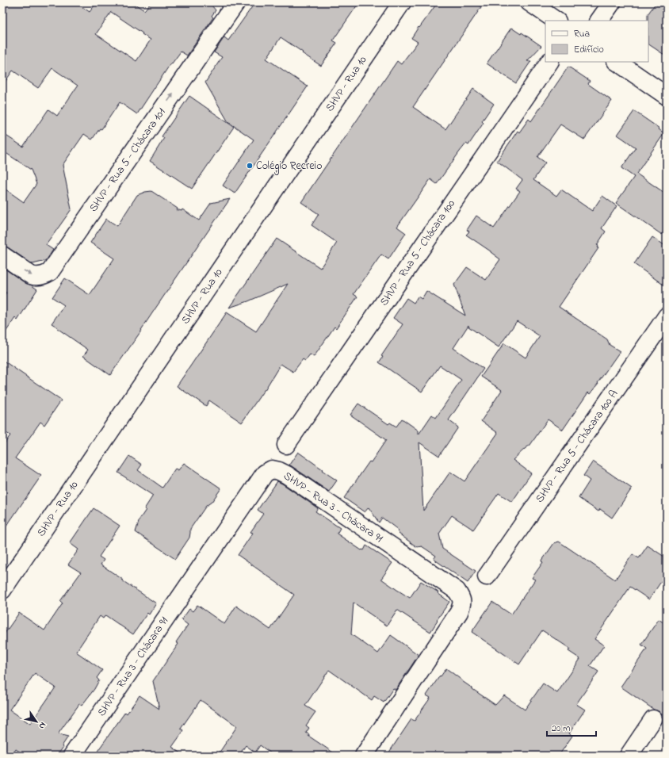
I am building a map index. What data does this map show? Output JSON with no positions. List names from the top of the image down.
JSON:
{
  "streets": {
    "street": [
      "SHVP - Rua 10",
      "SHVP - Rua 5 - Chácara 101",
      "SHVP - Rua 5 - Chácara 100",
      "SHVP - Rua 5 - Chácara 100 A",
      "SHVP - Rua 3 - Chácara 91"
    ]
  },
  "one_way": ["SHVP - Rua 5 - Chácara 101"],
  "places": ["Colégio Recreio"],
  "legend": ["Rua", "Edifício"],
  "scale_bar": "20 m",
  "north": "bottom right"
}
